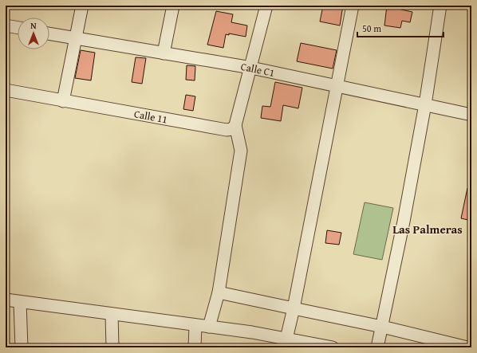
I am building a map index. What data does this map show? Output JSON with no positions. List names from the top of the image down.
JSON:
{
  "streets": {
    "street": ["Calle C1", "Calle 11"]
  },
  "districts": ["Las Palmeras"],
  "scale_bar": "50 m",
  "north": "top"
}
